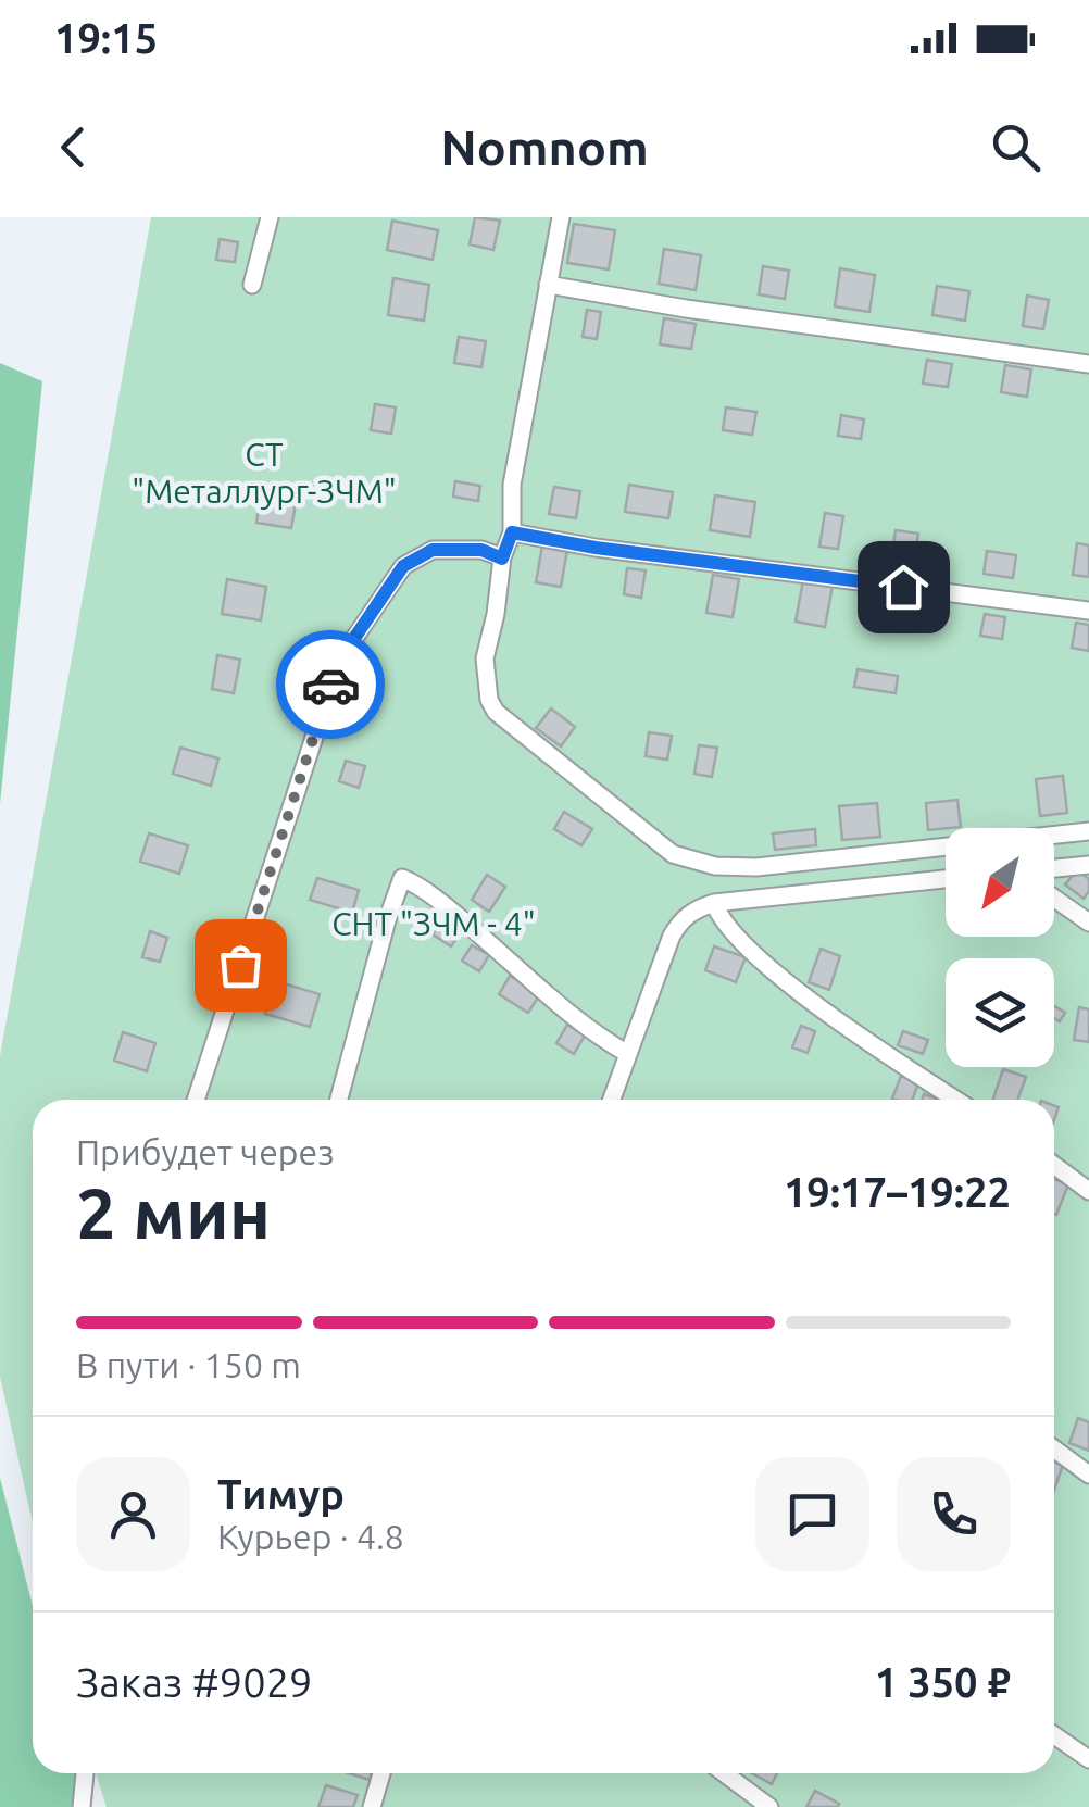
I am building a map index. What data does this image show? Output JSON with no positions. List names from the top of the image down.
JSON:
{
  "parks": ["СТ \"Металлург-ЗЧМ\"", "СНТ \"ЗЧМ - 4\""],
  "north": "bottom left",
  "page": {
    "status": "19:15",
    "header": "Nomnom",
    "heading": ["2 мин", "Прибудет через", "19:17–19:22"],
    "panel": [
      "Тимур",
      "Курьер · 4.8",
      "Заказ #9029",
      "1 350 ₽"
    ],
    "bar": "В пути · 150 m"
  }
}
